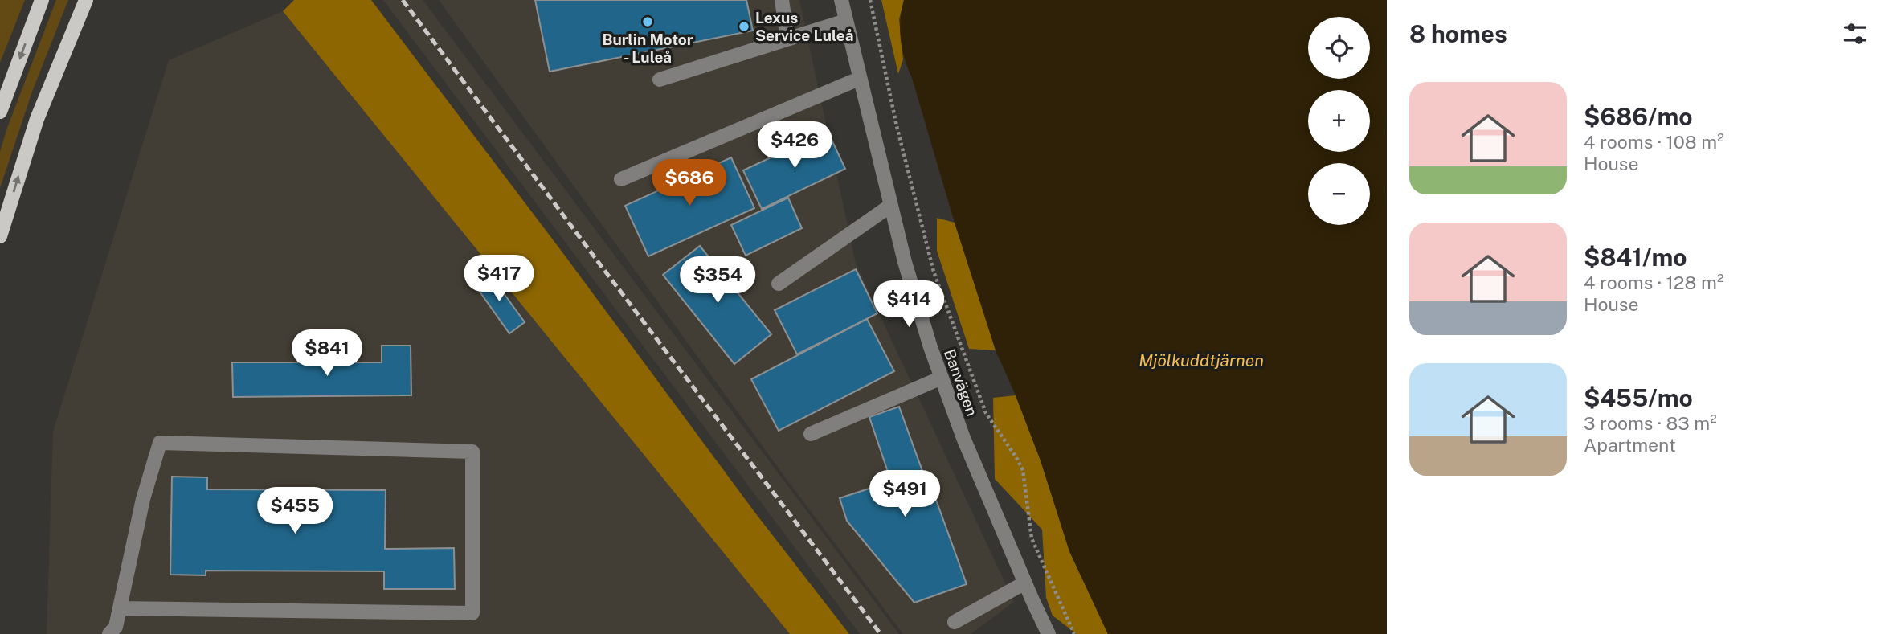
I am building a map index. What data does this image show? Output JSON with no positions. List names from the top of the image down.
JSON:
{
  "streets": {
    "street": ["Banvägen"]
  },
  "water": ["Mjölkuddtjärnen"],
  "places": ["Burlin Motor - Luleå", "Lexus Service Luleå"],
  "page": {
    "heading": "8 homes",
    "map_buttons": ["+", "−"],
    "list": [
      {
        "name": "$686/mo",
        "note": "4 rooms · 108 m² · House"
      },
      {
        "name": "$841/mo",
        "note": "4 rooms · 128 m² · House"
      },
      {
        "name": "$455/mo",
        "note": "3 rooms · 83 m² · Apartment"
      }
    ],
    "price": [
      "$426",
      "$686",
      "$417",
      "$354",
      "$414",
      "$841",
      "$491",
      "$455"
    ]
  }
}
